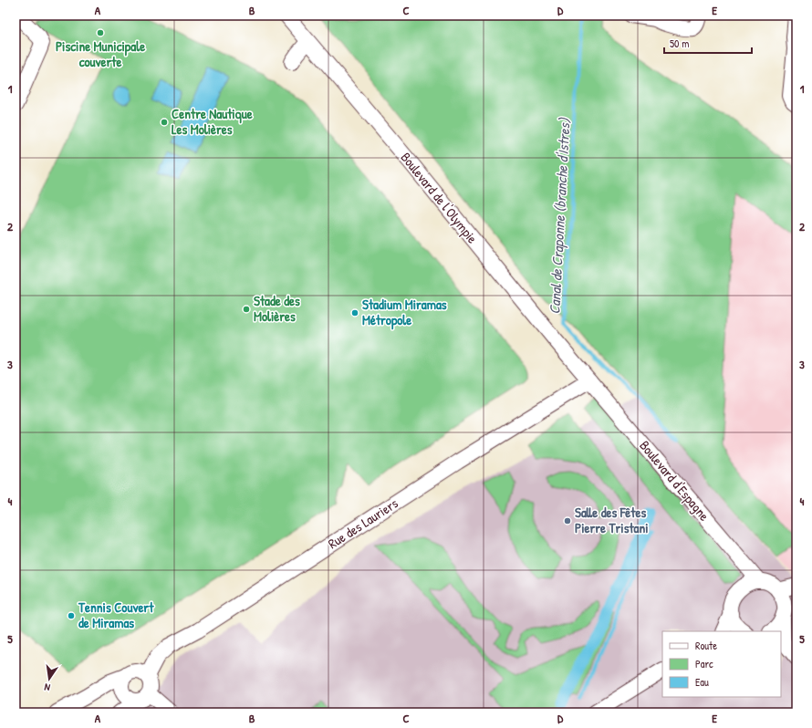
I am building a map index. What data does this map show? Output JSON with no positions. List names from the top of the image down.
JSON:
{
  "streets": {
    "street": ["Boulevard de l'Olympie", "Boulevard d'Espagne", "Rue des Lauriers"]
  },
  "crossings": [
    ["Boulevard de l'Olympie", "Boulevard d'Espagne"],
    ["Boulevard de l'Olympie", "Rue des Lauriers"],
    ["Boulevard d'Espagne", "Rue des Lauriers"]
  ],
  "water": ["Canal de Craponne (branche d'Istres)"],
  "places": [
    "Piscine Municipale couverte",
    "Centre Nautique Les Molières",
    "Stade des Molières",
    "Stadium Miramas Métropole",
    "Salle des Fêtes Pierre Tristani",
    "Tennis Couvert de Miramas"
  ],
  "legend": ["Route", "Parc", "Eau"],
  "scale_bar": "50 m",
  "north": "bottom",
  "grid": {
    "columns": [
      "A",
      "B",
      "C",
      "D",
      "E"
    ],
    "rows": [
      "1",
      "2",
      "3",
      "4",
      "5"
    ]
  }
}
